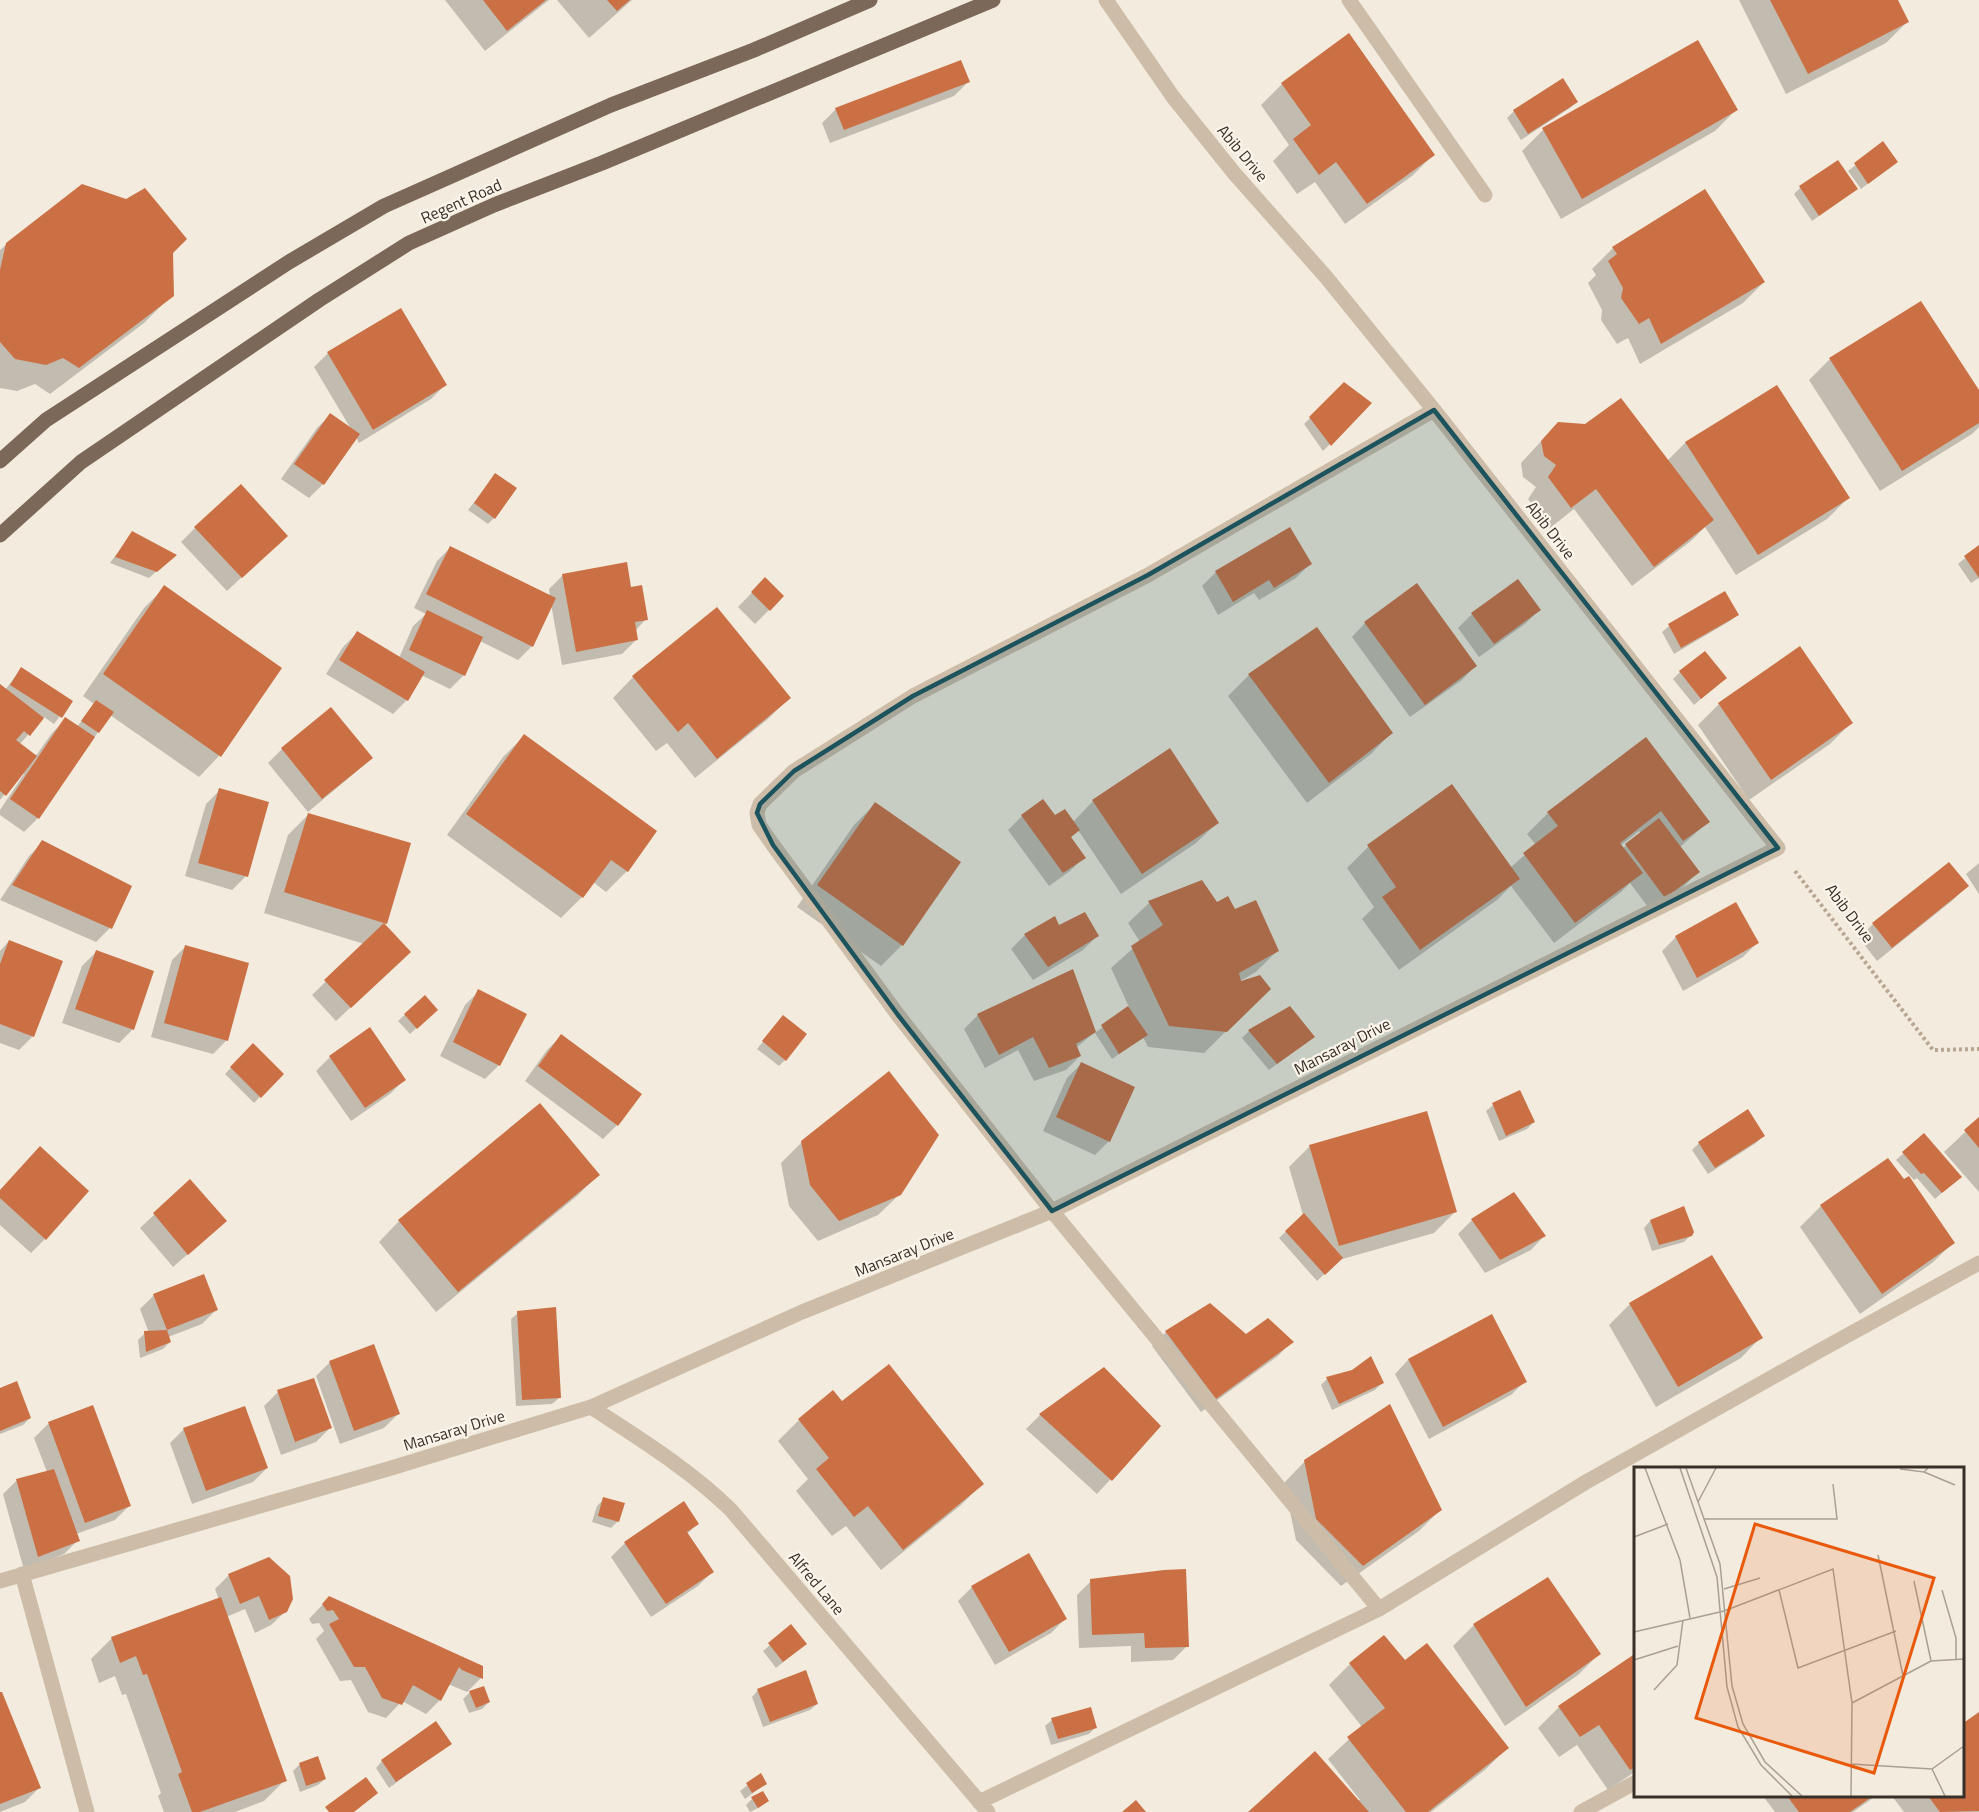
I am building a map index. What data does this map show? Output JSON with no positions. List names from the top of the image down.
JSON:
{
  "streets": {
    "main road": ["Regent Road"],
    "street": ["Abib Drive", "Mansaray Drive", "Alfred Lane"]
  },
  "crossings": [
    ["Abib Drive", "Mansaray Drive"],
    ["Mansaray Drive", "Alfred Lane"]
  ]
}
